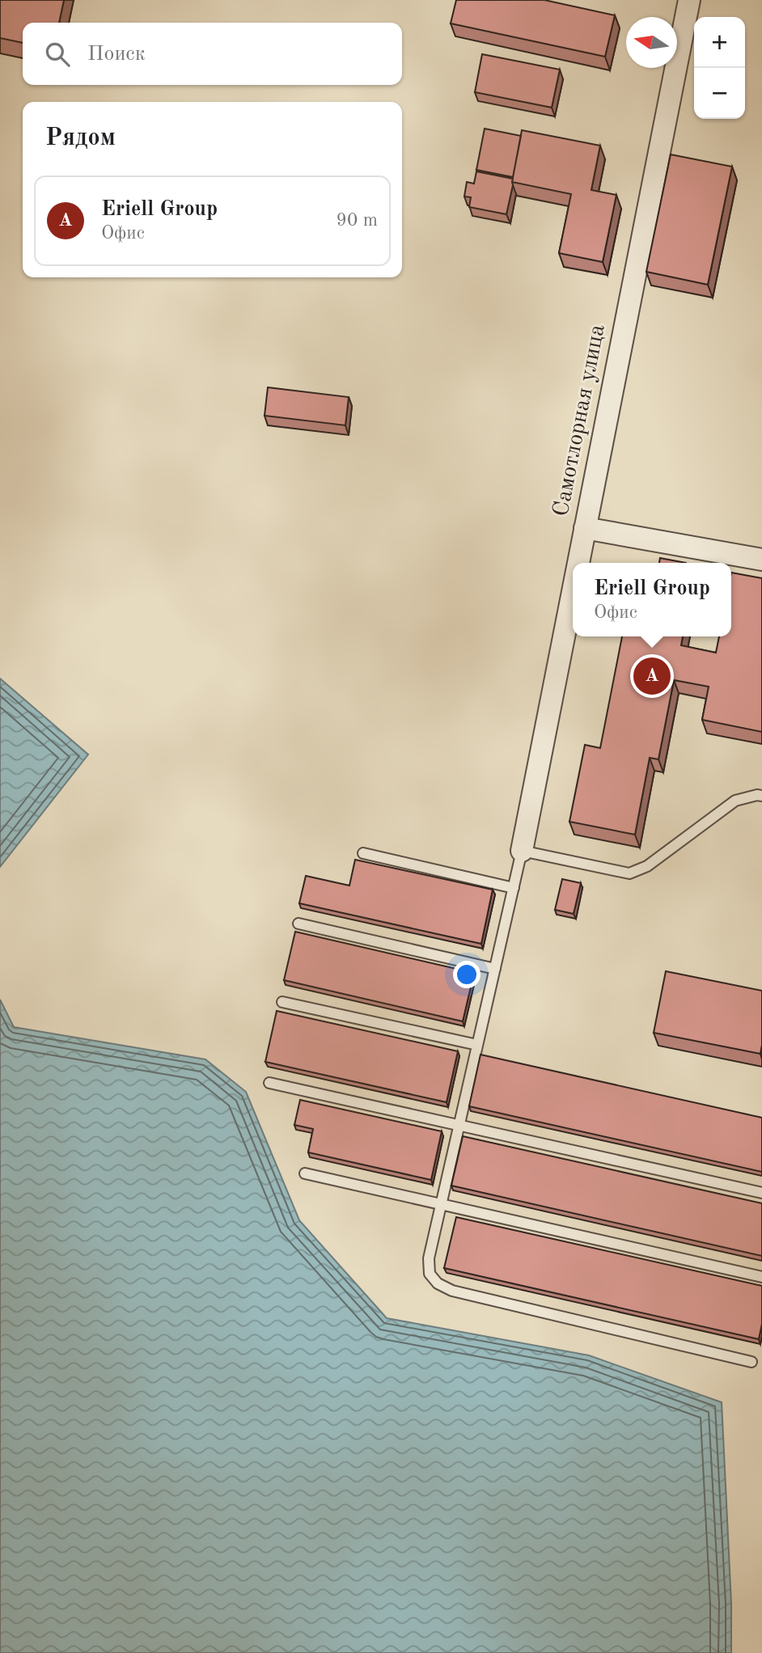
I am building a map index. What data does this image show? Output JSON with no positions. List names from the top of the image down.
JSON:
{
  "streets": {
    "street": ["Самотлорная улица"]
  },
  "north": "left",
  "page": {
    "map_buttons": ["+", "−"],
    "search": "Поиск",
    "heading": "Рядом",
    "list": [
      {
        "mark": "A",
        "name": "Eriell Group",
        "note": "Офис",
        "value": "90 m"
      }
    ],
    "popup": ["Eriell Group", "Офис"],
    "pins": "A"
  }
}
